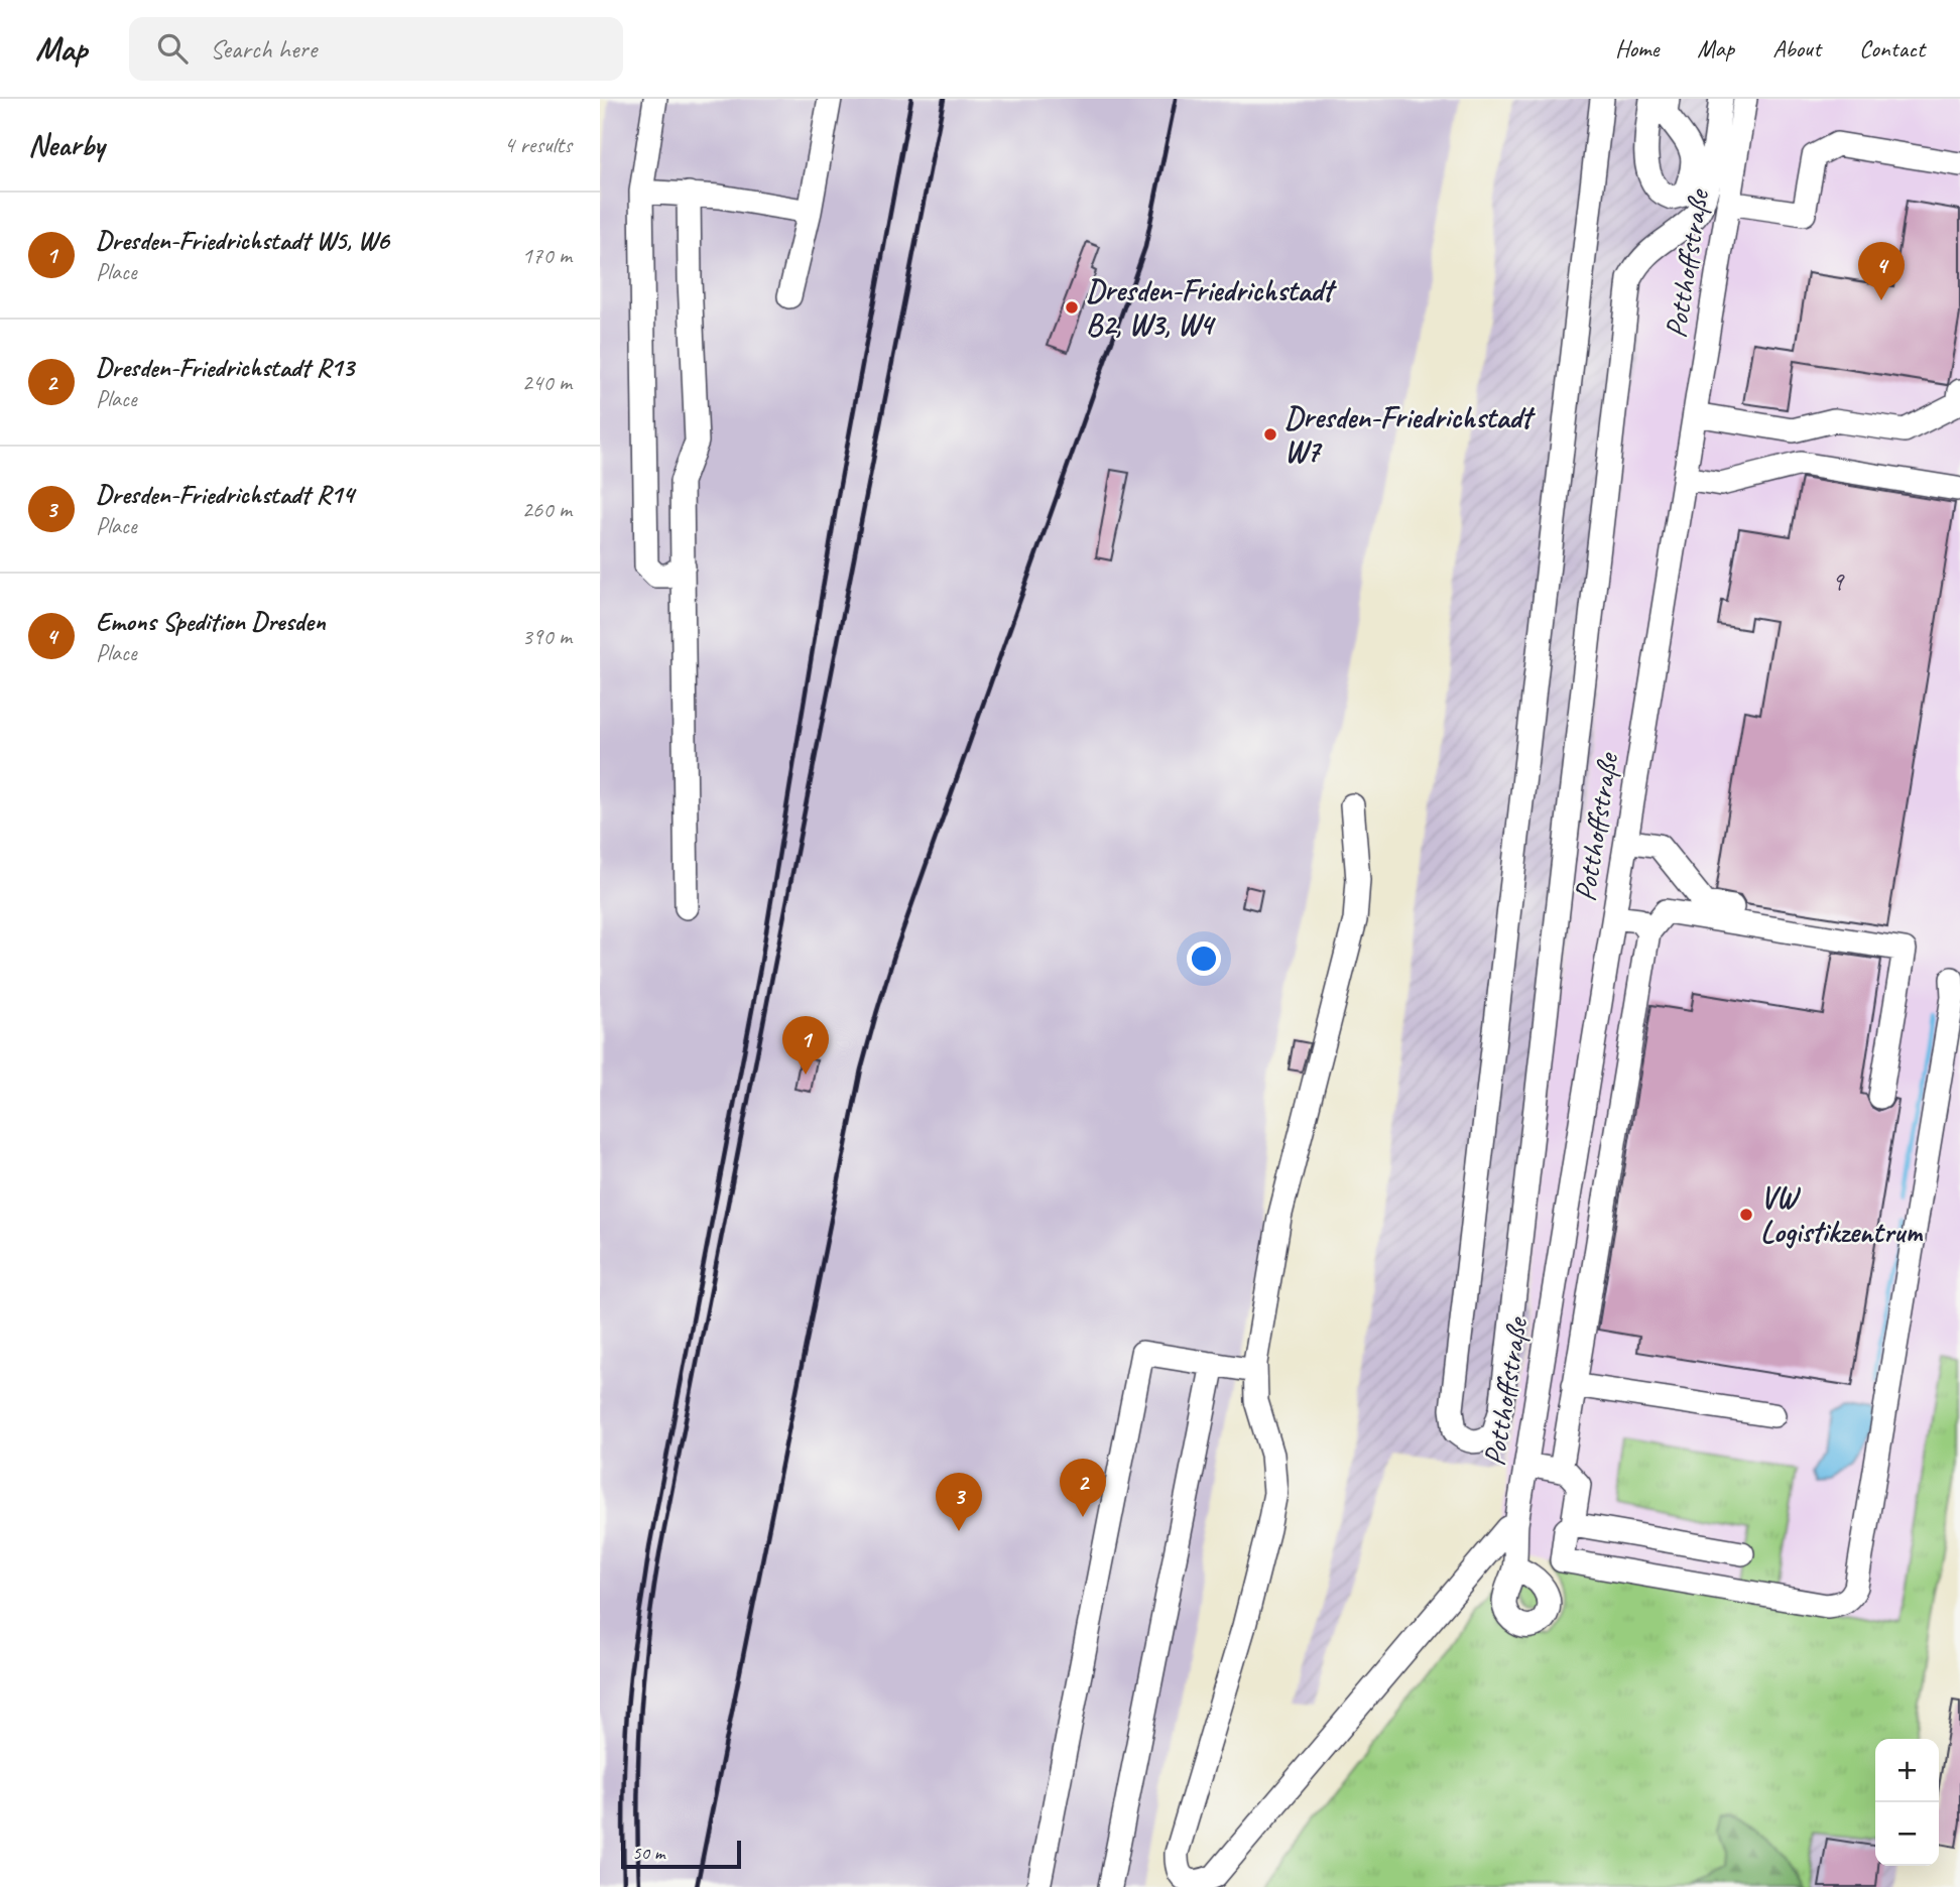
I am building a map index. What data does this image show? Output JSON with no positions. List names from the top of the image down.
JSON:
{
  "streets": {
    "street": ["Potthoffstraße"]
  },
  "places": ["Dresden-Friedrichstadt B2, W3, W4", "Dresden-Friedrichstadt W7", "VW Logistikzentrum"],
  "house_numbers": ["9"],
  "scale_bar": "50 m",
  "page": {
    "header": "Map",
    "search": "Search here",
    "nav": [
      "Home",
      "Map",
      "About",
      "Contact"
    ],
    "heading": ["Nearby", "4 results"],
    "list": [
      {
        "mark": "1",
        "name": "Dresden-Friedrichstadt W5, W6",
        "note": "Place",
        "value": "170 m"
      },
      {
        "mark": "2",
        "name": "Dresden-Friedrichstadt R13",
        "note": "Place",
        "value": "240 m"
      },
      {
        "mark": "3",
        "name": "Dresden-Friedrichstadt R14",
        "note": "Place",
        "value": "260 m"
      },
      {
        "mark": "4",
        "name": "Emons Spedition Dresden",
        "note": "Place",
        "value": "390 m"
      }
    ],
    "pins": [
      "4",
      "1",
      "2",
      "3"
    ],
    "map_buttons": ["+", "−"],
    "scale": "50 m"
  }
}
